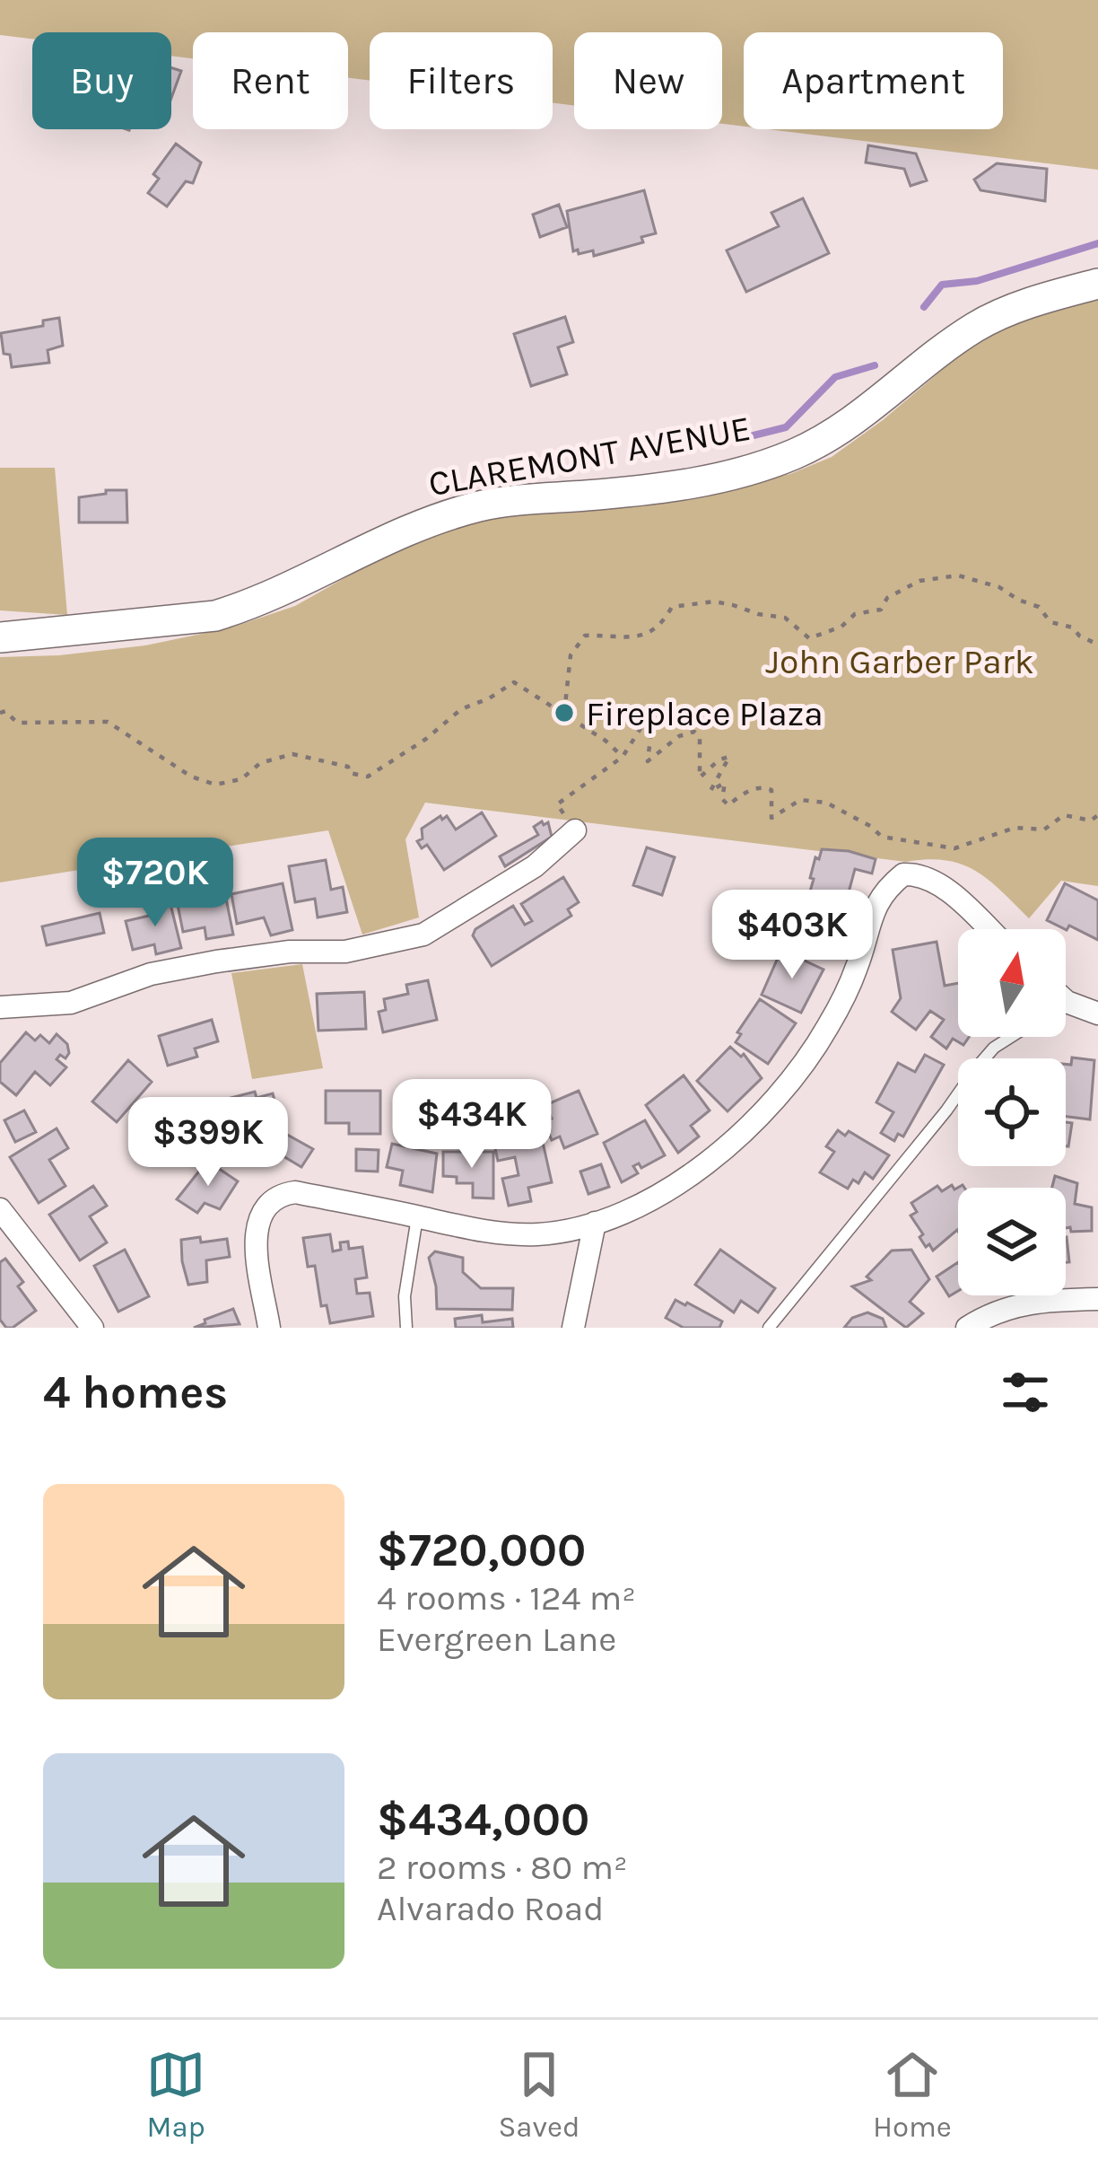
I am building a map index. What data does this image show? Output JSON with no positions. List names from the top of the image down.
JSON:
{
  "streets": {
    "main road": ["CLAREMONT AVENUE"]
  },
  "parks": ["John Garber Park"],
  "places": ["Fireplace Plaza"],
  "north": "top",
  "page": {
    "chip": [
      "Buy",
      "Rent",
      "Filters",
      "New",
      "Apartment"
    ],
    "price": [
      "$720K",
      "$403K",
      "$434K",
      "$399K"
    ],
    "heading": "4 homes",
    "list": [
      {
        "name": "$720,000",
        "note": "4 rooms · 124 m² · Evergreen Lane"
      },
      {
        "name": "$434,000",
        "note": "2 rooms · 80 m² · Alvarado Road"
      }
    ],
    "tabs": ["Map", "Saved", "Home"]
  }
}
